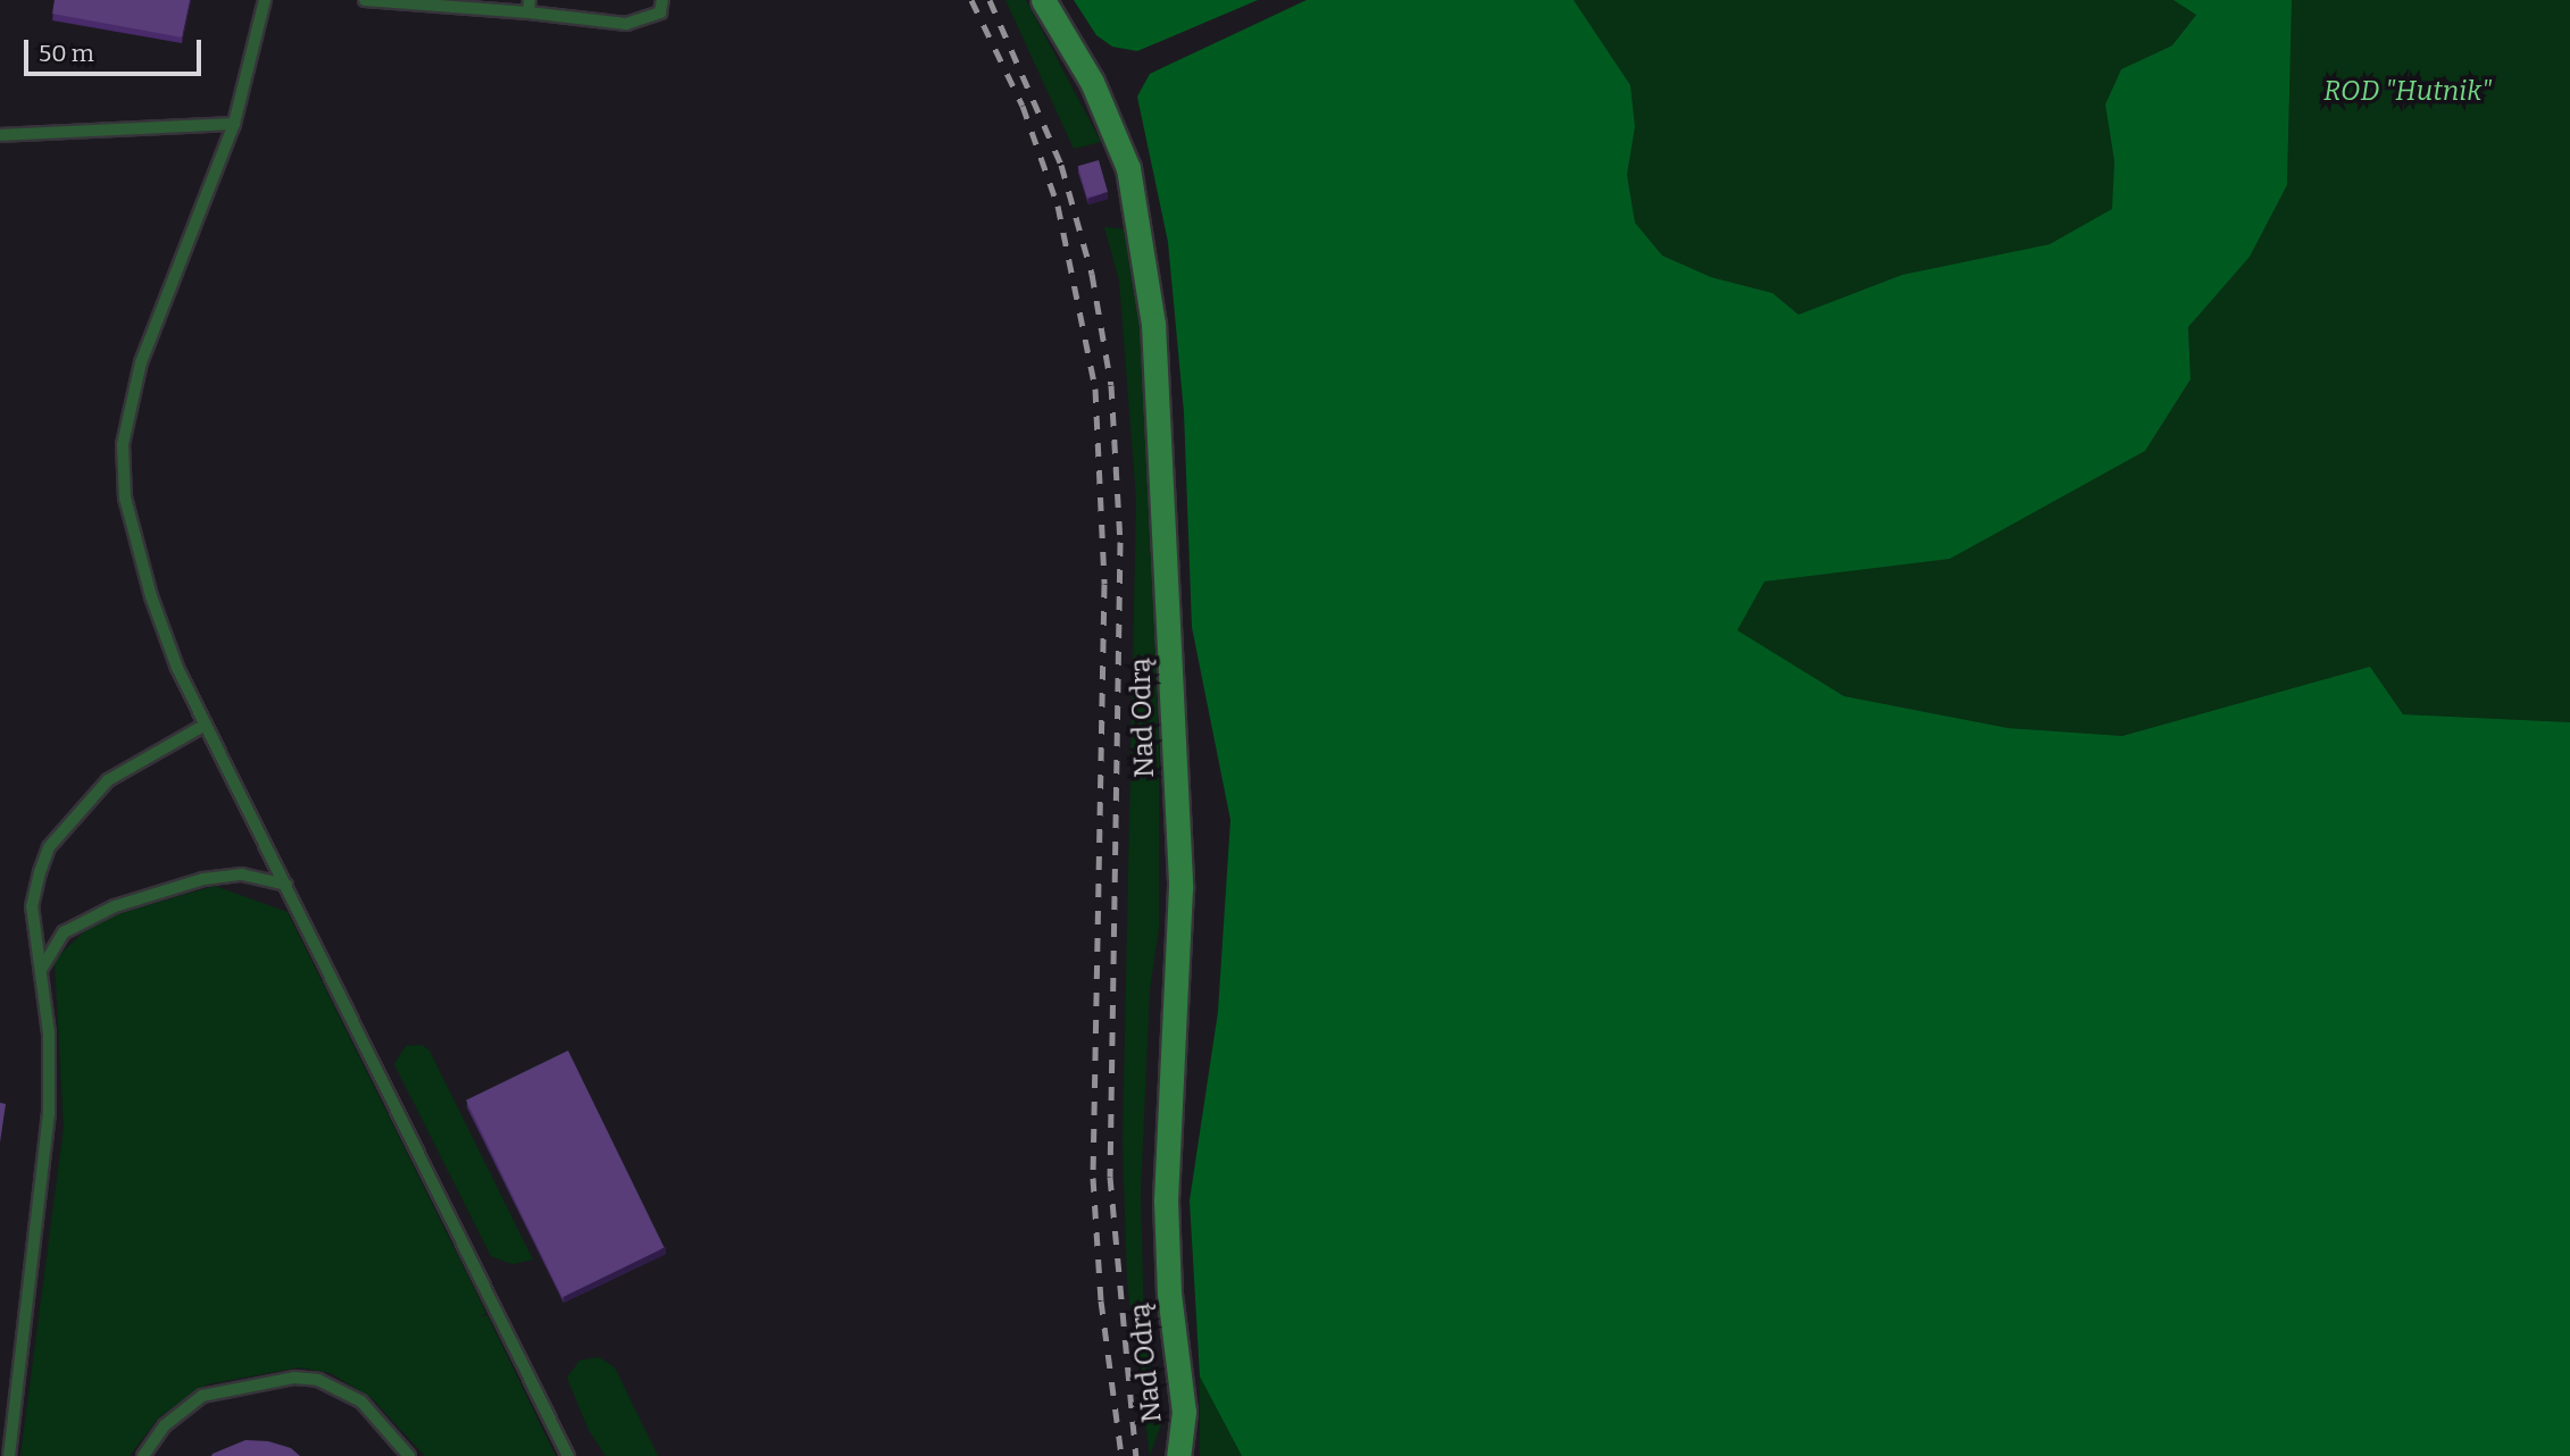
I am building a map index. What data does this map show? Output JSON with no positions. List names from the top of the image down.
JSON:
{
  "streets": {
    "street": ["Nad Odrą"]
  },
  "parks": ["ROD \"Hutnik\""],
  "scale_bar": "50 m"
}
